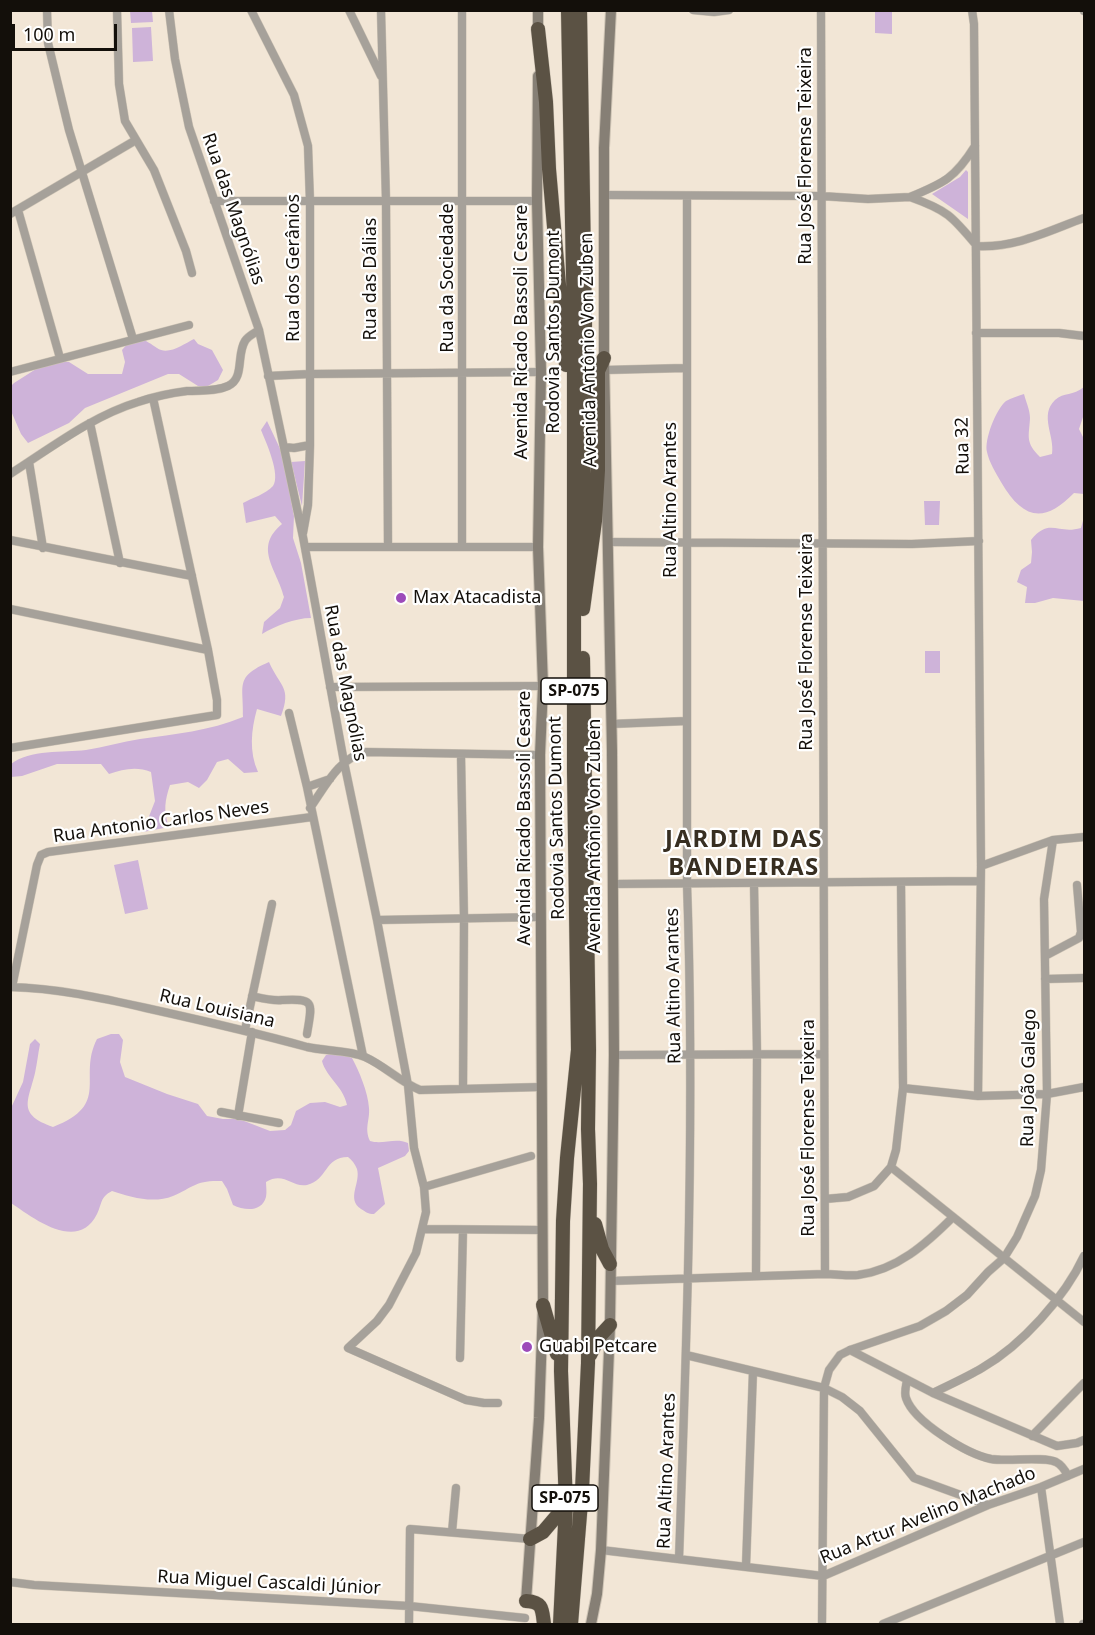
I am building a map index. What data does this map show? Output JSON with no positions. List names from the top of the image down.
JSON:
{
  "streets": {
    "highway": ["Rodovia Santos Dumont", "SP-075"],
    "street": [
      "Rua José Florense Teixeira",
      "Rua das Magnólias",
      "Rua dos Gerânios",
      "Rua da Sociedade",
      "Rua das Dálias",
      "Avenida Ricado Bassoli Cesare",
      "Avenida Antônio Von Zuben",
      "Rua 32",
      "Rua Altino Arantes",
      "Rua Antonio Carlos Neves",
      "Rua Louisiana",
      "Rua João Galego",
      "Rua Artur Avelino Machado",
      "Rua Miguel Cascaldi Júnior"
    ]
  },
  "crossings": [
    ["Rua das Magnólias", "Rua dos Gerânios"],
    ["Rua das Magnólias", "Rua Louisiana"],
    ["Avenida Ricado Bassoli Cesare", "Rua Miguel Cascaldi Júnior"],
    ["Avenida Antônio Von Zuben", "Rua Artur Avelino Machado"],
    ["Rua Altino Arantes", "Rua Artur Avelino Machado"],
    ["Rua Antonio Carlos Neves", "Rua Louisiana"]
  ],
  "districts": ["JARDIM DAS BANDEIRAS"],
  "places": ["Max Atacadista", "Guabi Petcare"],
  "scale_bar": "100 m"
}
